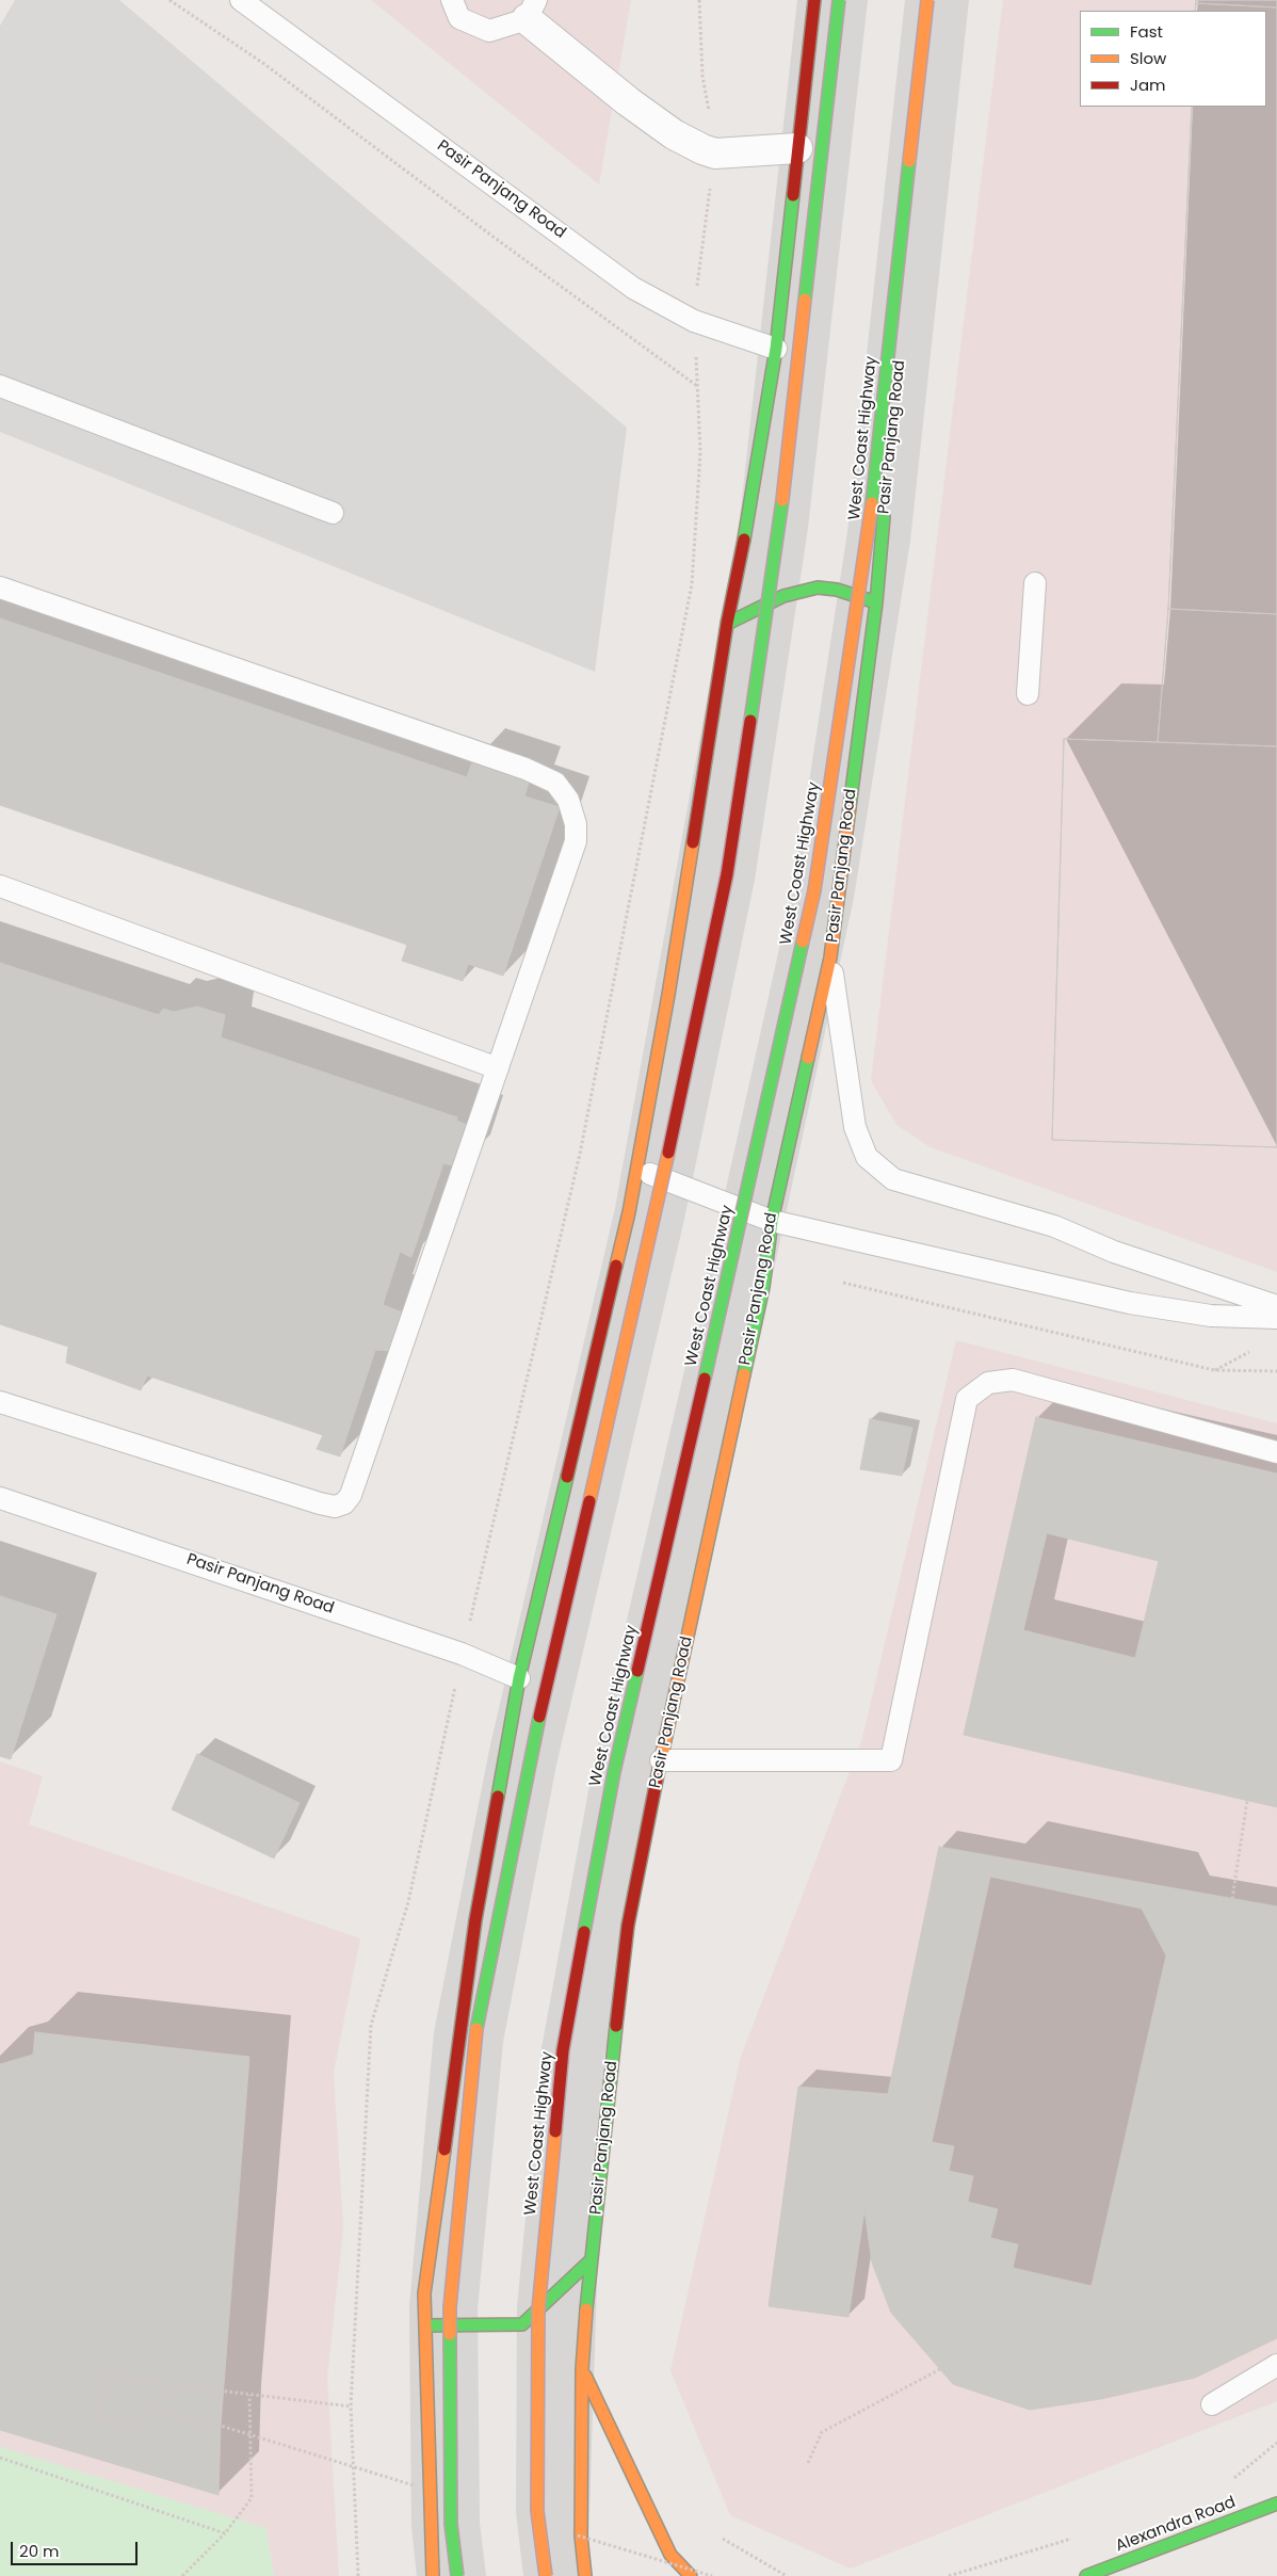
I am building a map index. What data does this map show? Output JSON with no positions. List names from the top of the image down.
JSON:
{
  "streets": {
    "main road": ["Pasir Panjang Road", "West Coast Highway", "Alexandra Road"]
  },
  "legend": ["Fast", "Slow", "Jam"],
  "scale_bar": "20 m"
}
